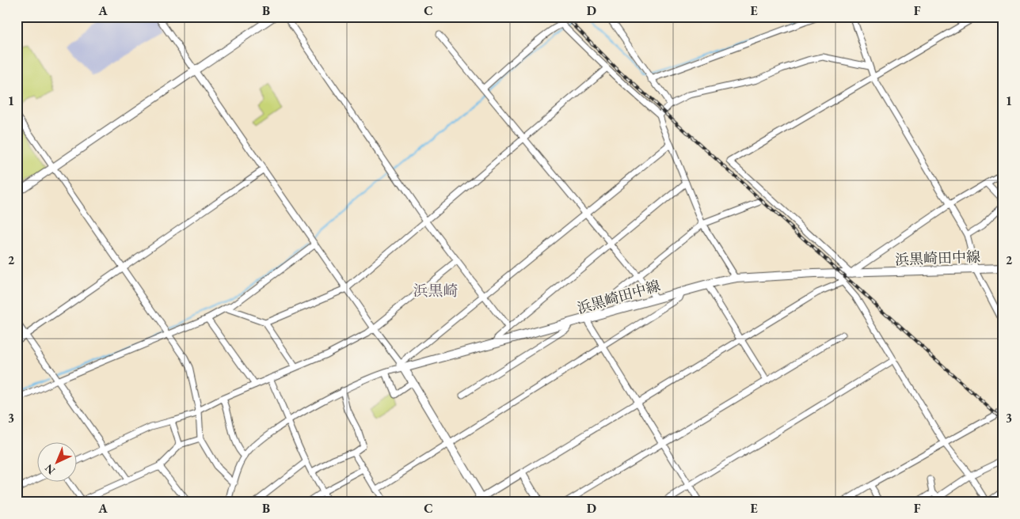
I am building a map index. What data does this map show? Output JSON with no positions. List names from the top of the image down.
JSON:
{
  "streets": {
    "main road": ["浜黒崎田中線"]
  },
  "districts": ["浜黒崎"],
  "north": "bottom left",
  "grid": {
    "columns": [
      "A",
      "B",
      "C",
      "D",
      "E",
      "F"
    ],
    "rows": ["1", "2", "3"]
  }
}
